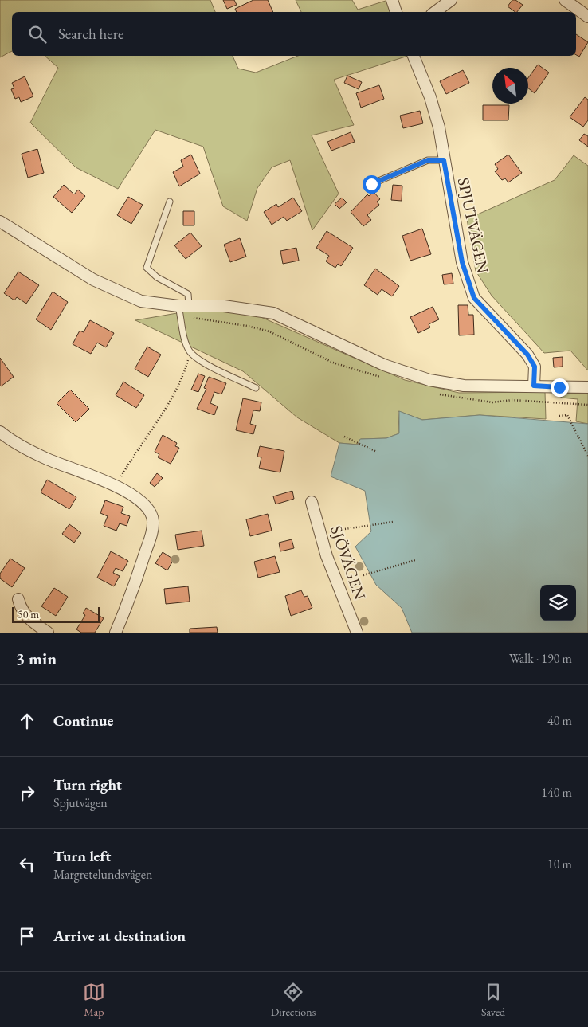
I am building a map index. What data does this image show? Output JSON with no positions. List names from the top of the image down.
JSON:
{
  "streets": {
    "street": ["SPJUTVÄGEN", "SJÖVÄGEN"]
  },
  "scale_bar": "50 m",
  "north": "top left",
  "page": {
    "search": "Search here",
    "scale": "50 m",
    "heading": ["3 min", "Walk · 190 m"],
    "list": [
      ["Continue", "40 m"],
      ["Turn right", "Spjutvägen", "140 m"],
      ["Turn left", "Margretelundsvägen", "10 m"],
      "Arrive at destination"
    ],
    "nav": ["Map", "Directions", "Saved"]
  }
}
